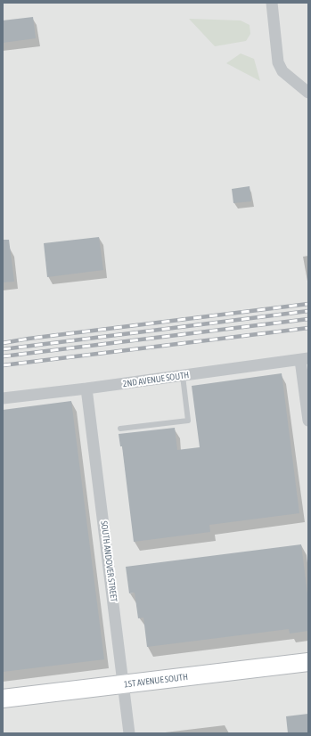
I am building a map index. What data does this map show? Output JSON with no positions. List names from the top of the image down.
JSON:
{
  "streets": {
    "main road": ["1ST AVENUE SOUTH"],
    "street": ["2ND AVENUE SOUTH", "SOUTH ANDOVER STREET"]
  },
  "crossings": [
    ["2ND AVENUE SOUTH", "SOUTH ANDOVER STREET"],
    ["SOUTH ANDOVER STREET", "1ST AVENUE SOUTH"]
  ]
}
